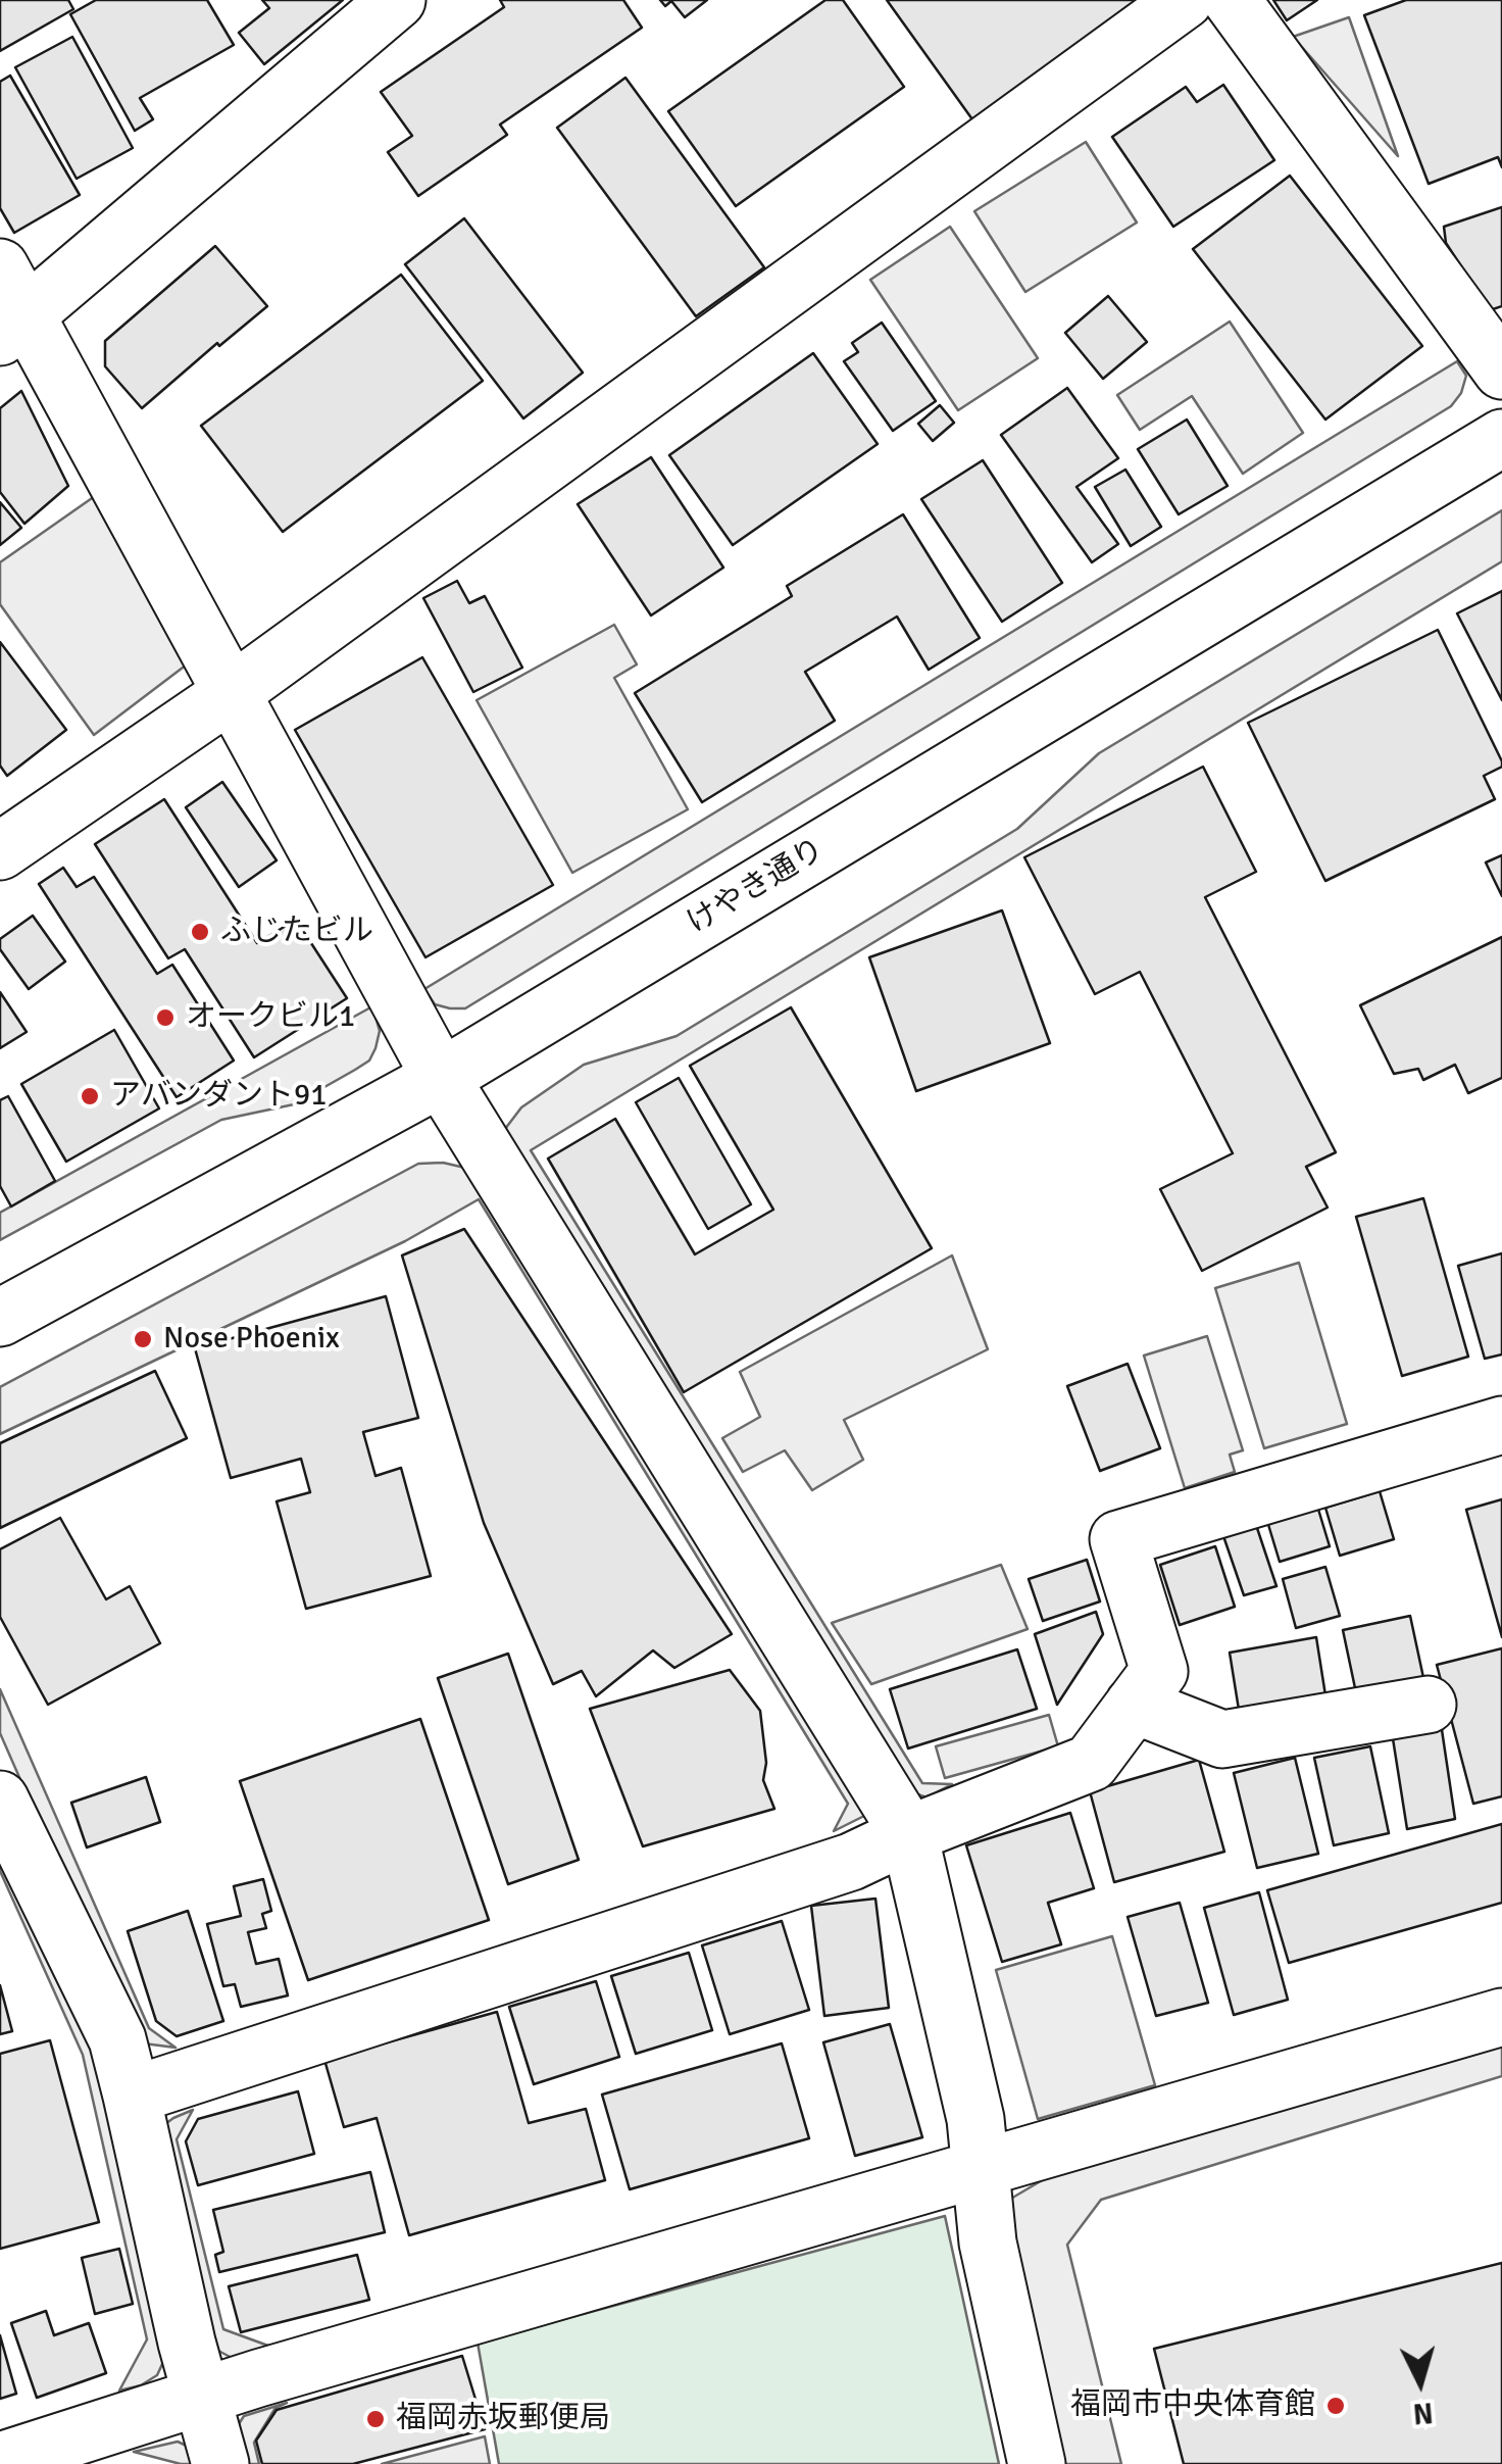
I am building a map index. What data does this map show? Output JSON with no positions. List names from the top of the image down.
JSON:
{
  "streets": {
    "main road": ["けやき通り"]
  },
  "places": [
    "ふじたビル",
    "オークビル1",
    "アバンダント91",
    "Nose Phoenix",
    "福岡市中央体育館",
    "福岡赤坂郵便局"
  ],
  "north": "bottom"
}
